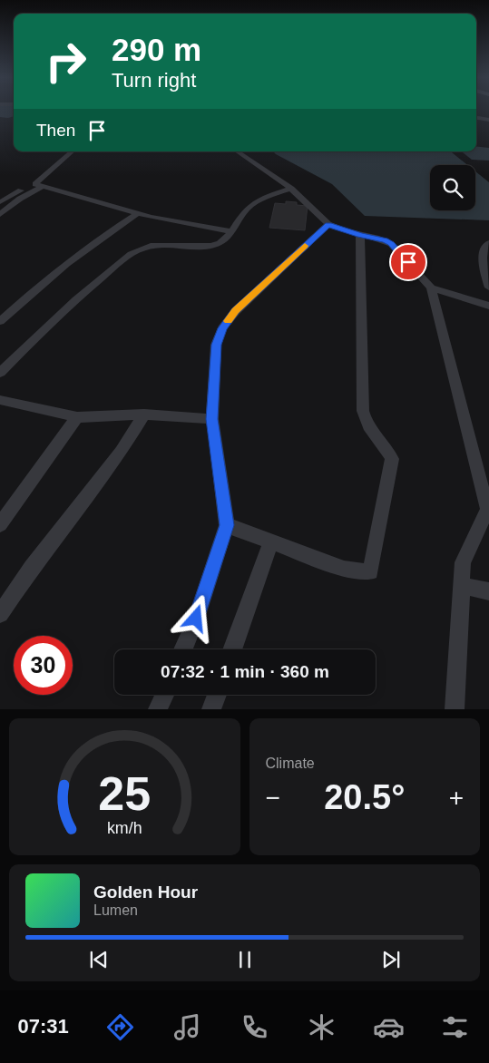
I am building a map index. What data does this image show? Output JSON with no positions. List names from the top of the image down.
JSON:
{
  "page": {
    "turn": ["290 m", "Turn right"],
    "then": "Then",
    "limit": "30",
    "trip": "07:32 · 1 min · 360 m",
    "tile": "Climate",
    "heat": ["−", "20.5°", "+"],
    "song": ["Golden Hour", "Lumen"],
    "tabs": "07:31",
    "gauge": ["25", "km/h"]
  }
}
